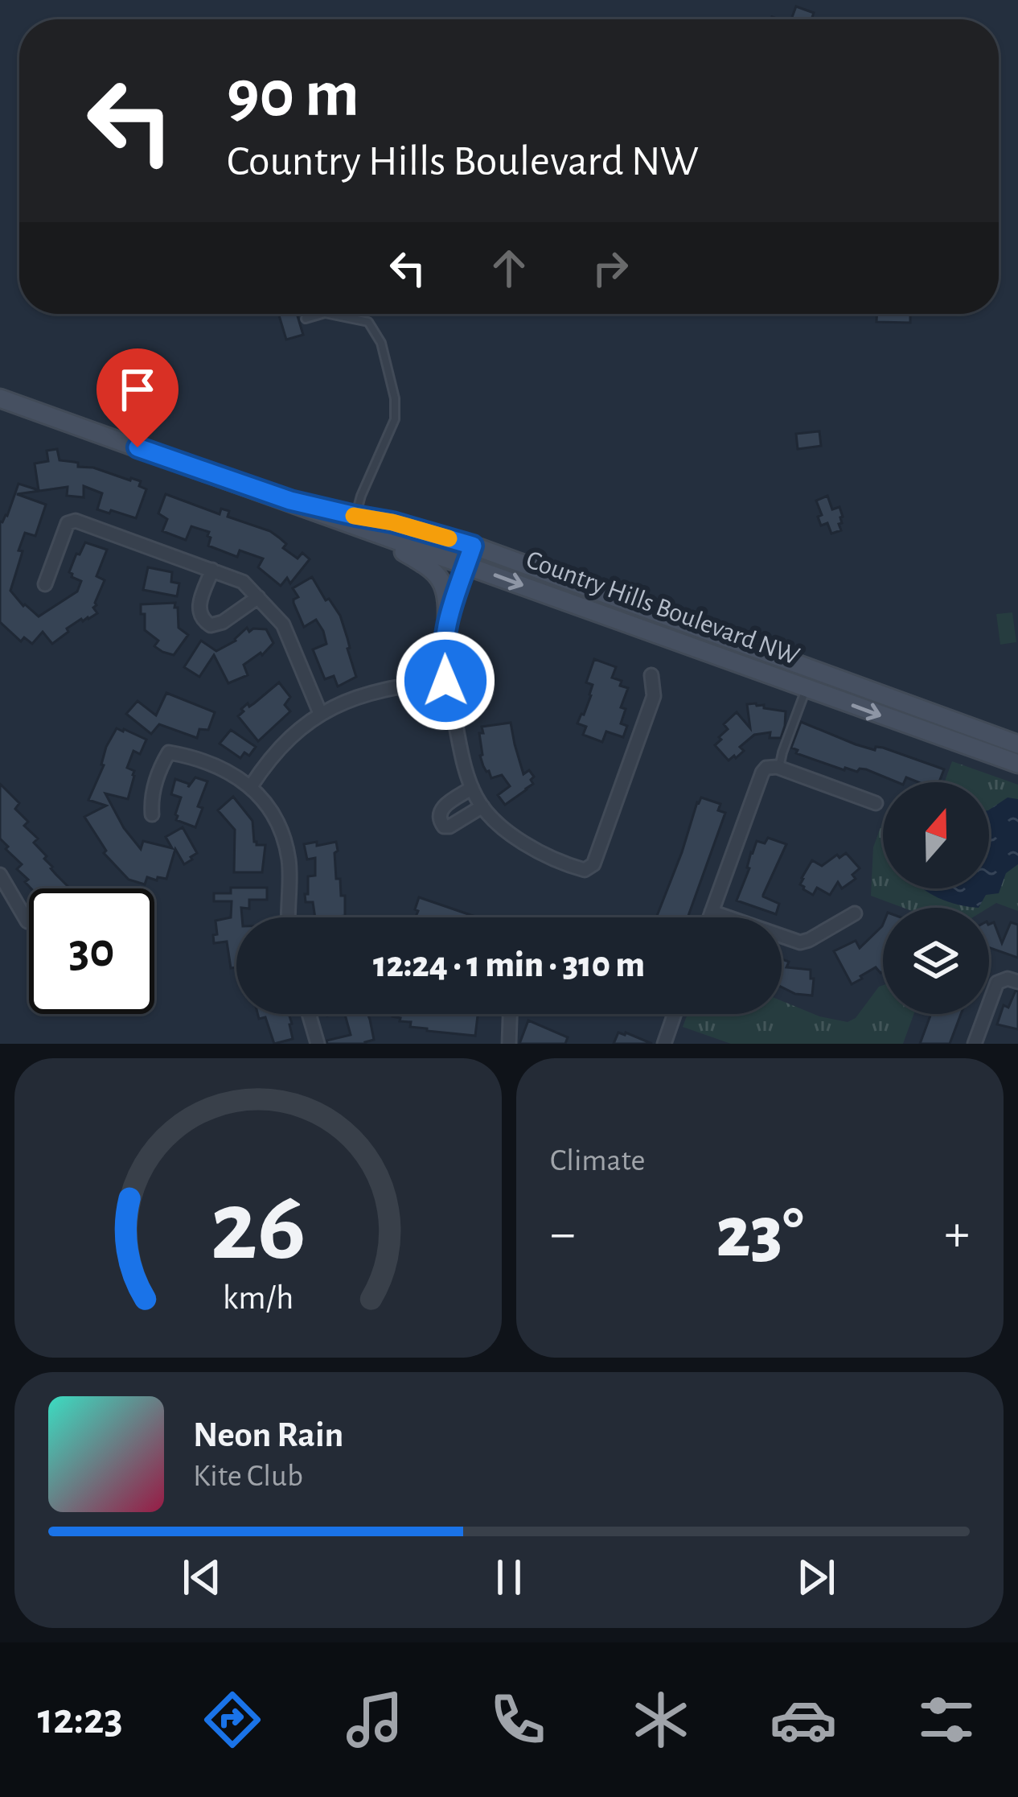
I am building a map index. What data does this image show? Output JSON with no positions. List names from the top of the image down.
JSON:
{
  "streets": {
    "main road": ["Country Hills Boulevard NW"]
  },
  "north": "top",
  "page": {
    "turn": ["90 m", "Country Hills Boulevard NW"],
    "limit": "30",
    "trip": "12:24 · 1 min · 310 m",
    "tile": "Climate",
    "heat": ["−", "23°", "+"],
    "song": ["Neon Rain", "Kite Club"],
    "tabs": "12:23",
    "gauge": ["26", "km/h"]
  }
}
